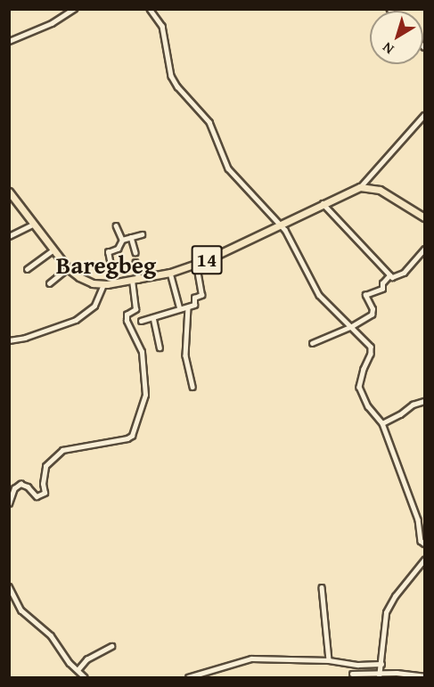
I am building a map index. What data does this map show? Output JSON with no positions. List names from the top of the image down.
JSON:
{
  "streets": {
    "highway": ["14"]
  },
  "districts": ["Baregbeg"],
  "north": "bottom left"
}
